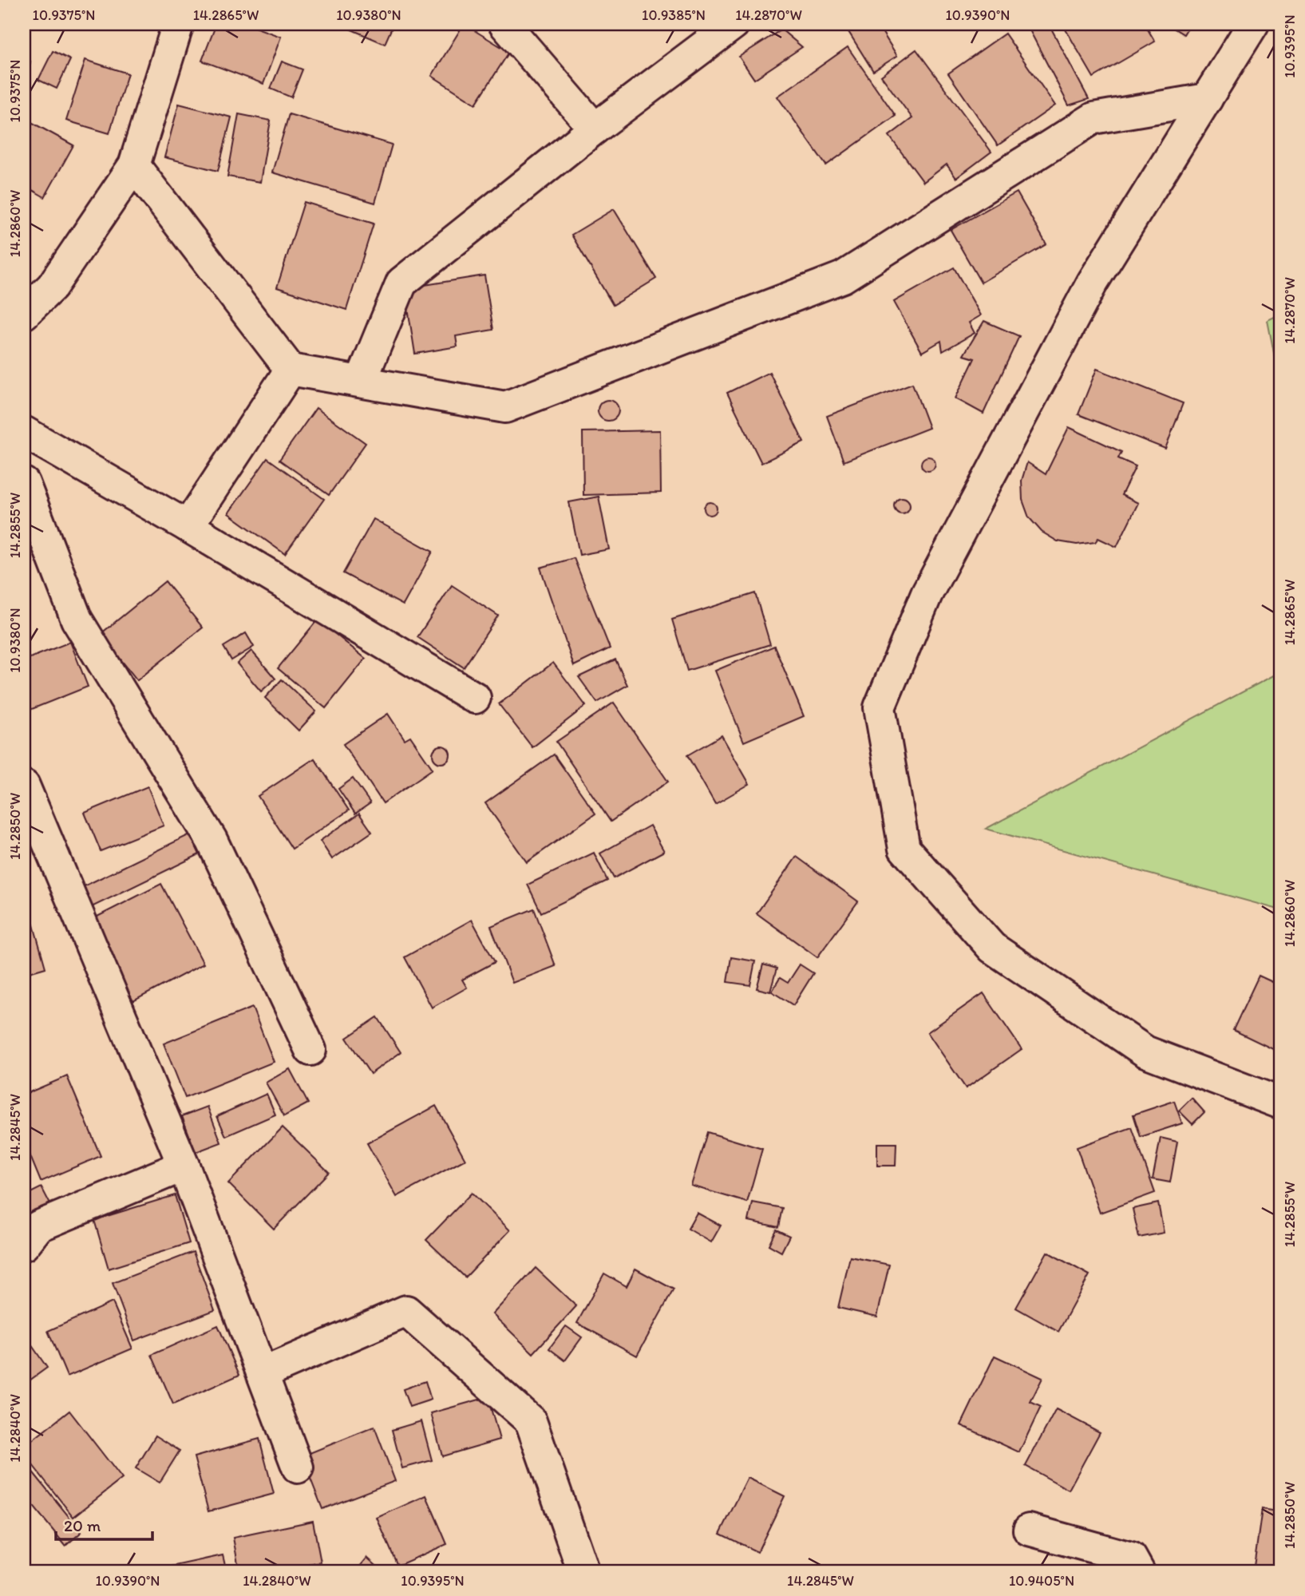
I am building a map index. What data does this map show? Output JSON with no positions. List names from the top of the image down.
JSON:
{
  "scale_bar": "20 m",
  "coordinates": [
    "10.9375°N",
    "14.2865°W",
    "10.9380°N",
    "10.9385°N",
    "14.2870°W",
    "10.9390°N",
    "10.9395°N",
    "14.2860°W",
    "14.2855°W",
    "14.2850°W",
    "14.2845°W",
    "14.2840°W",
    "10.9405°N"
  ]
}
